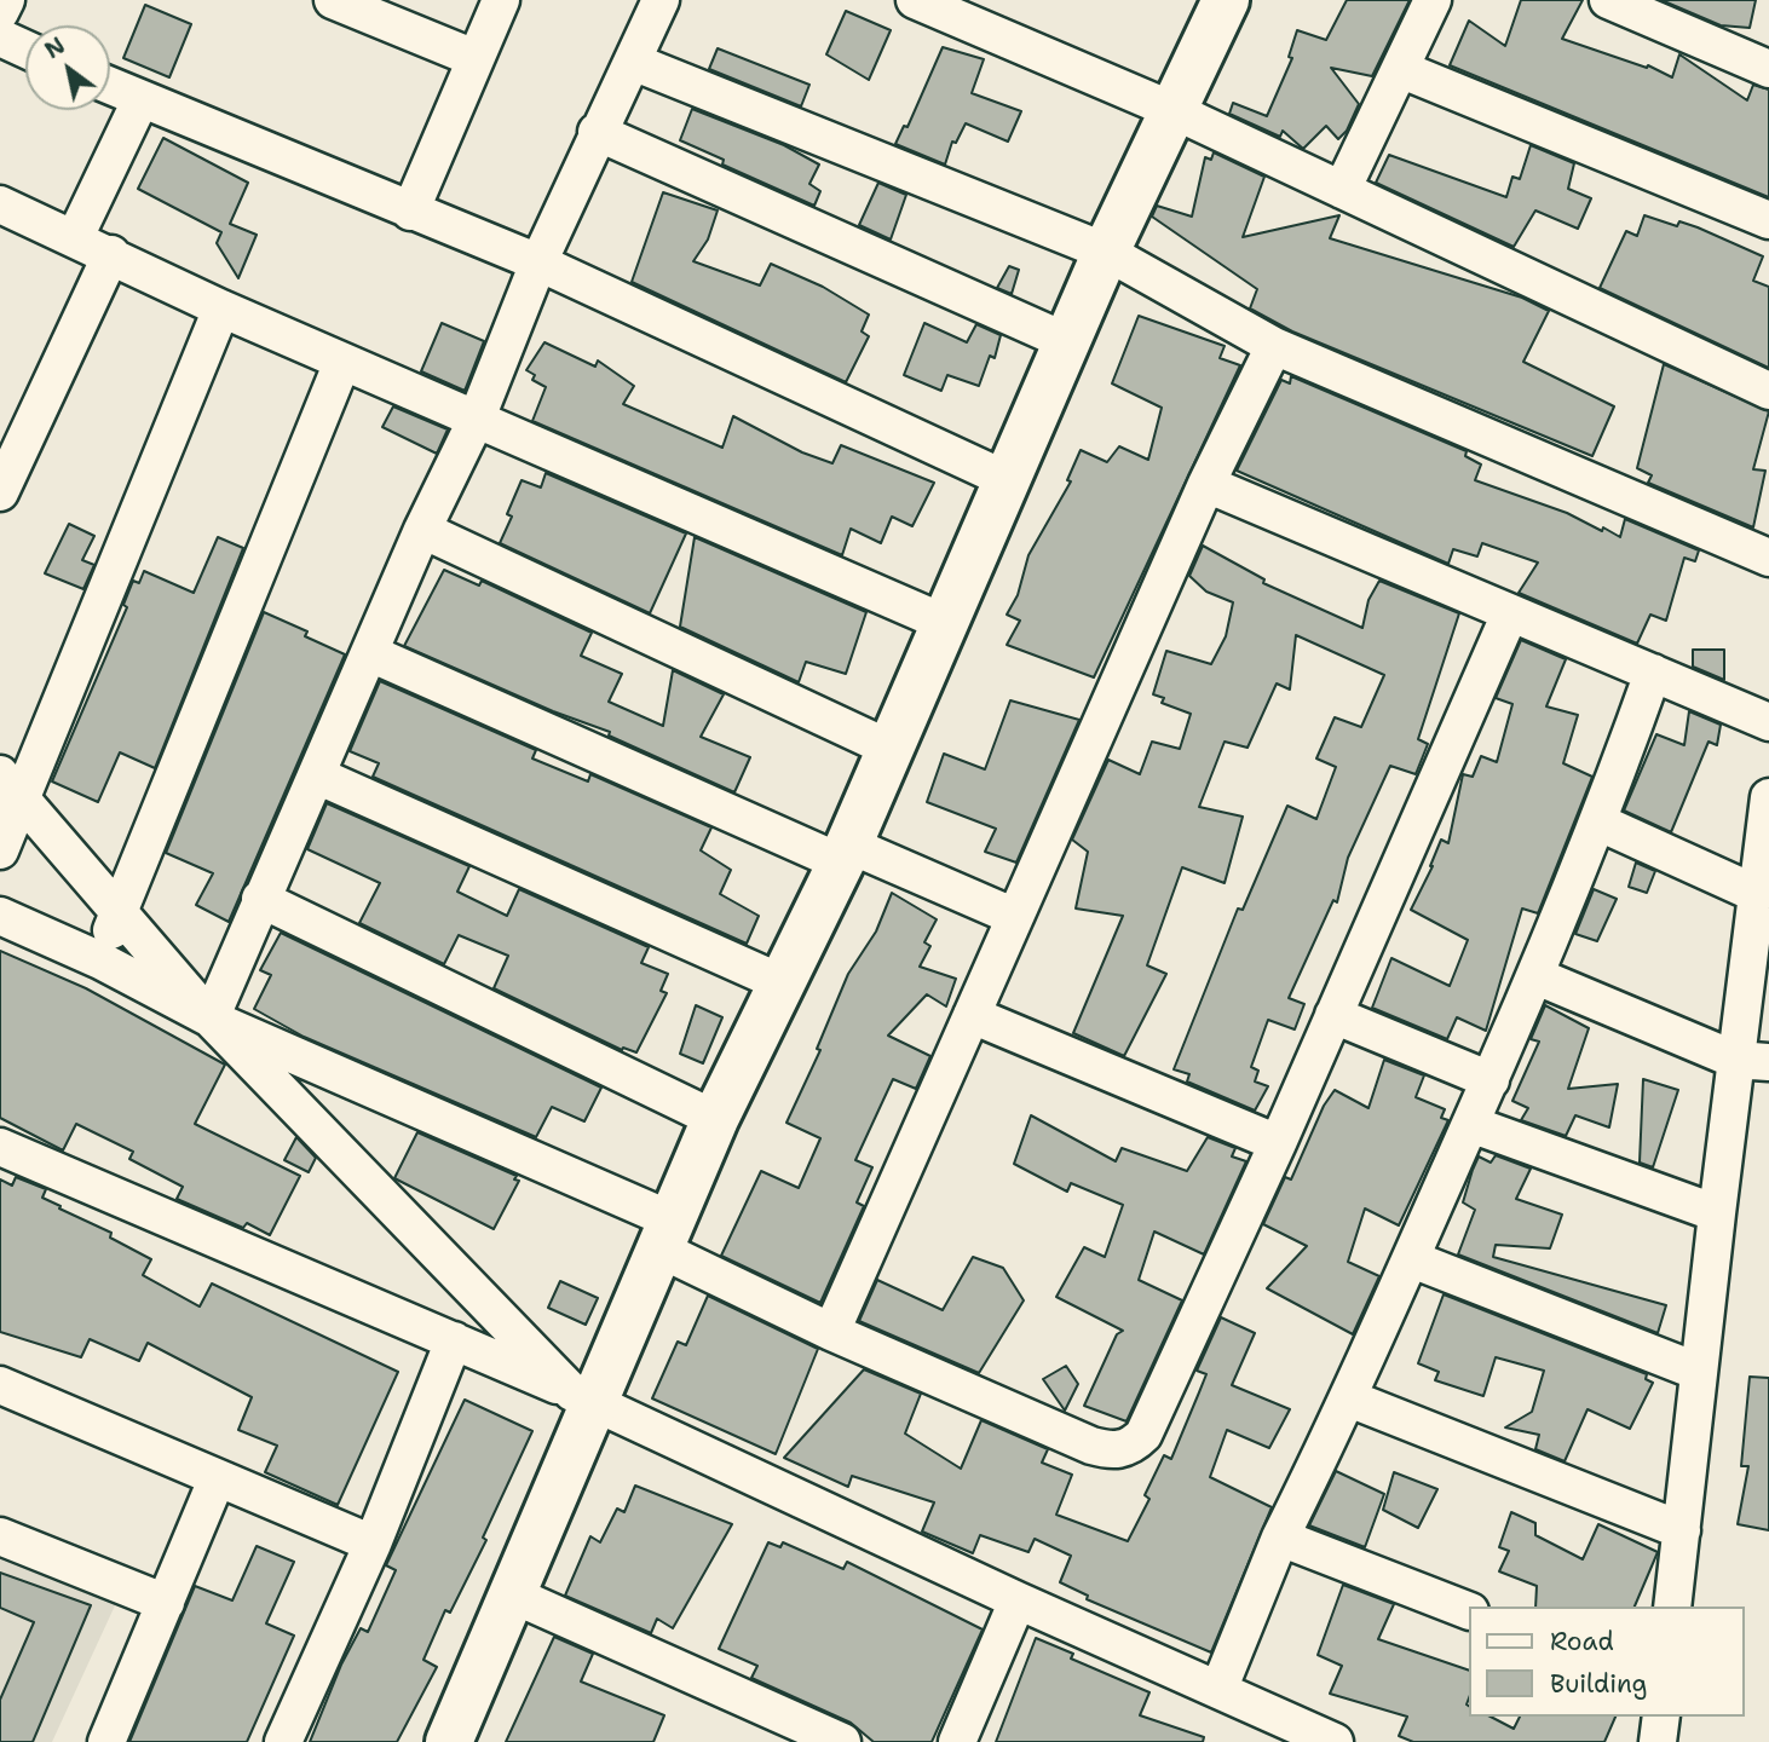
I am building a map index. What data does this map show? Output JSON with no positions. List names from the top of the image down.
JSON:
{
  "legend": ["Road", "Building"],
  "north": "top left"
}
